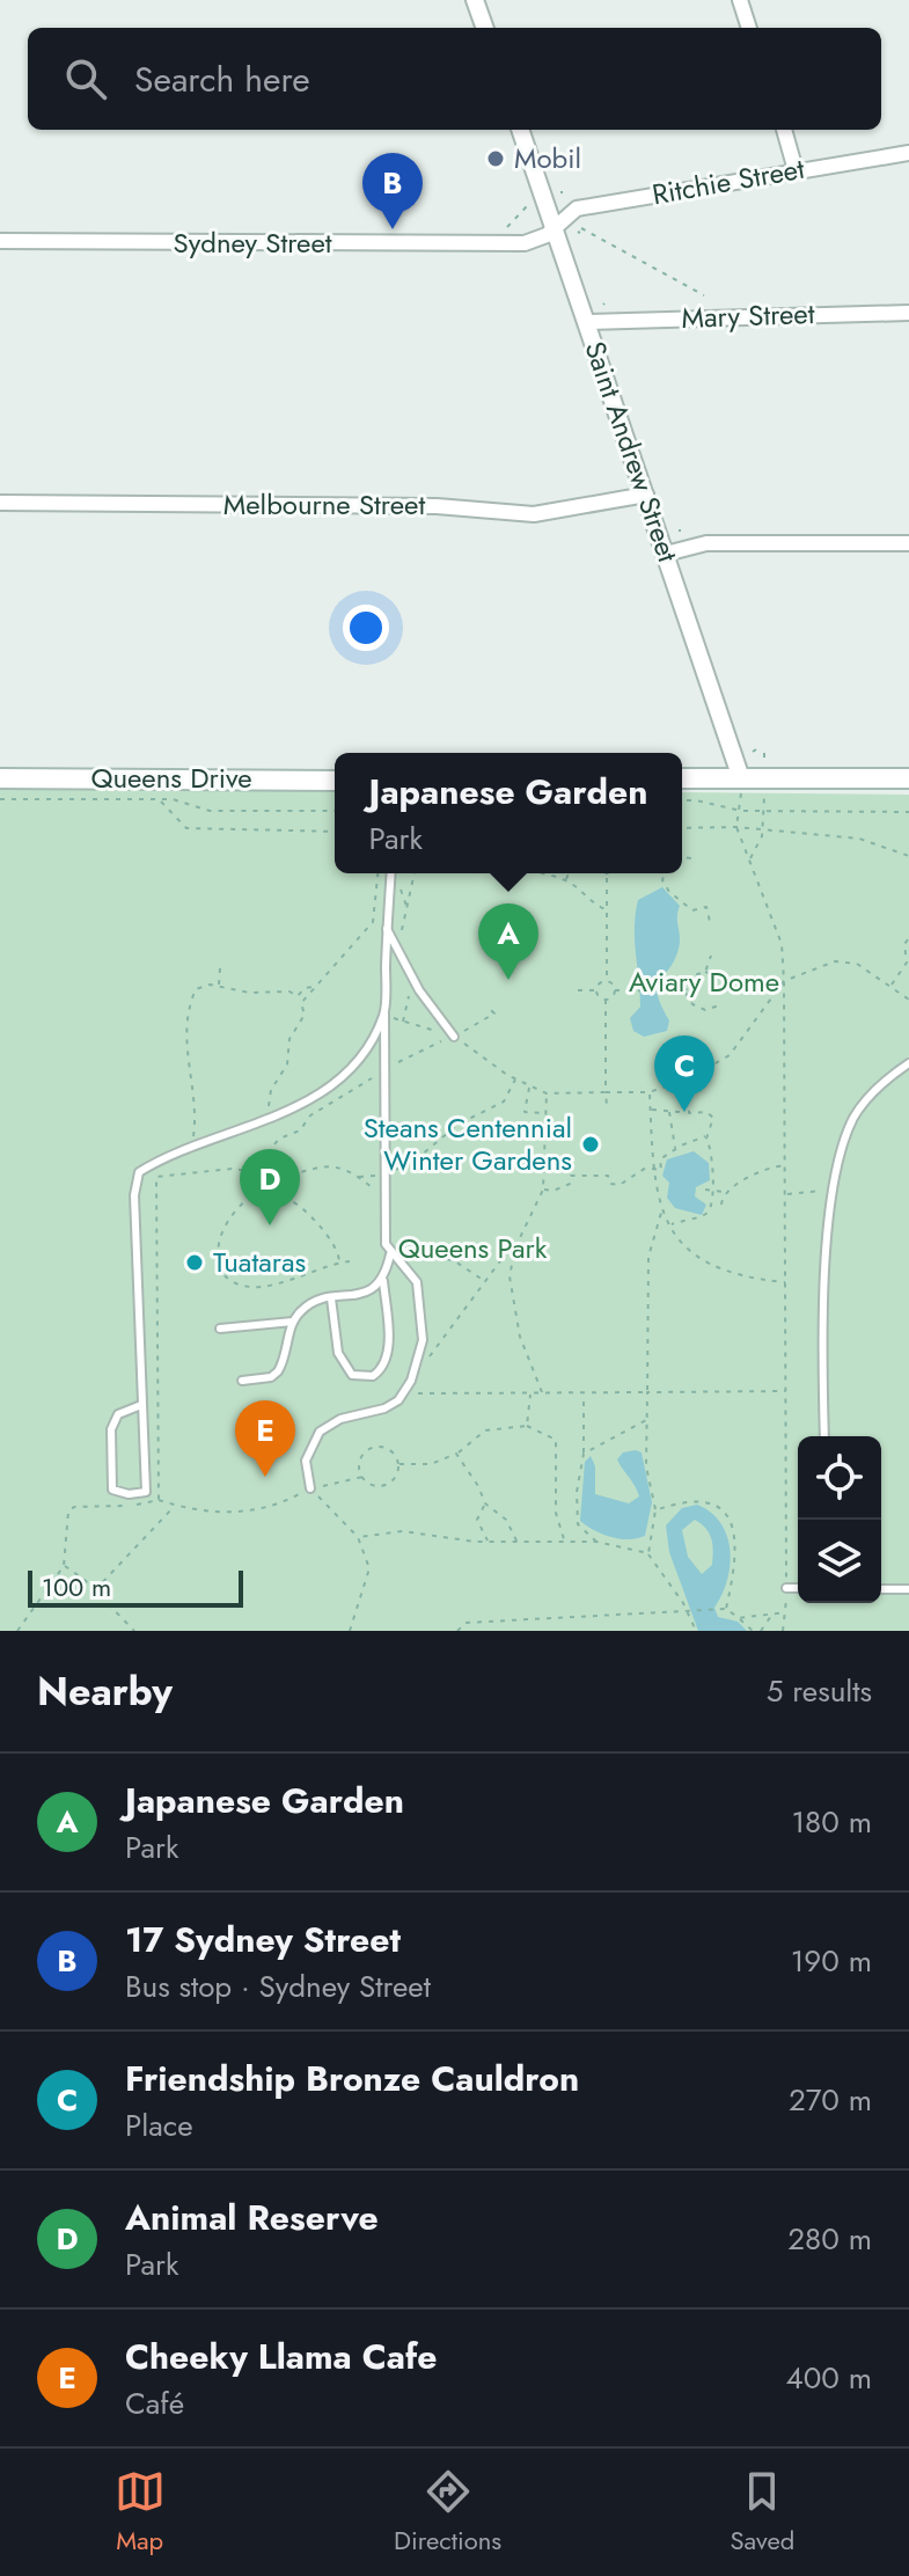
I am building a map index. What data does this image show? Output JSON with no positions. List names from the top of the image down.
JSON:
{
  "streets": {
    "main road": ["Queens Drive"],
    "street": [
      "Ritchie Street",
      "Sydney Street",
      "Mary Street",
      "Saint Andrew Street",
      "Melbourne Street"
    ]
  },
  "crossings": [
    ["Ritchie Street", "Sydney Street"],
    ["Ritchie Street", "Saint Andrew Street"],
    ["Sydney Street", "Saint Andrew Street"],
    ["Mary Street", "Saint Andrew Street"],
    ["Saint Andrew Street", "Melbourne Street"]
  ],
  "parks": ["Aviary Dome", "Queens Park"],
  "places": ["Mobil", "Steans Centennial Winter Gardens", "Tuataras"],
  "scale_bar": "100 m",
  "page": {
    "search": "Search here",
    "pins": [
      "B",
      "A",
      "C",
      "D",
      "E"
    ],
    "popup": ["Japanese Garden", "Park"],
    "scale": "100 m",
    "heading": ["Nearby", "5 results"],
    "list": [
      {
        "mark": "A",
        "name": "Japanese Garden",
        "note": "Park",
        "value": "180 m"
      },
      {
        "mark": "B",
        "name": "17 Sydney Street",
        "note": "Bus stop · Sydney Street",
        "value": "190 m"
      },
      {
        "mark": "C",
        "name": "Friendship Bronze Cauldron",
        "note": "Place",
        "value": "270 m"
      },
      {
        "mark": "D",
        "name": "Animal Reserve",
        "note": "Park",
        "value": "280 m"
      },
      {
        "mark": "E",
        "name": "Cheeky Llama Cafe",
        "note": "Café",
        "value": "400 m"
      }
    ],
    "nav": ["Map", "Directions", "Saved"]
  }
}
